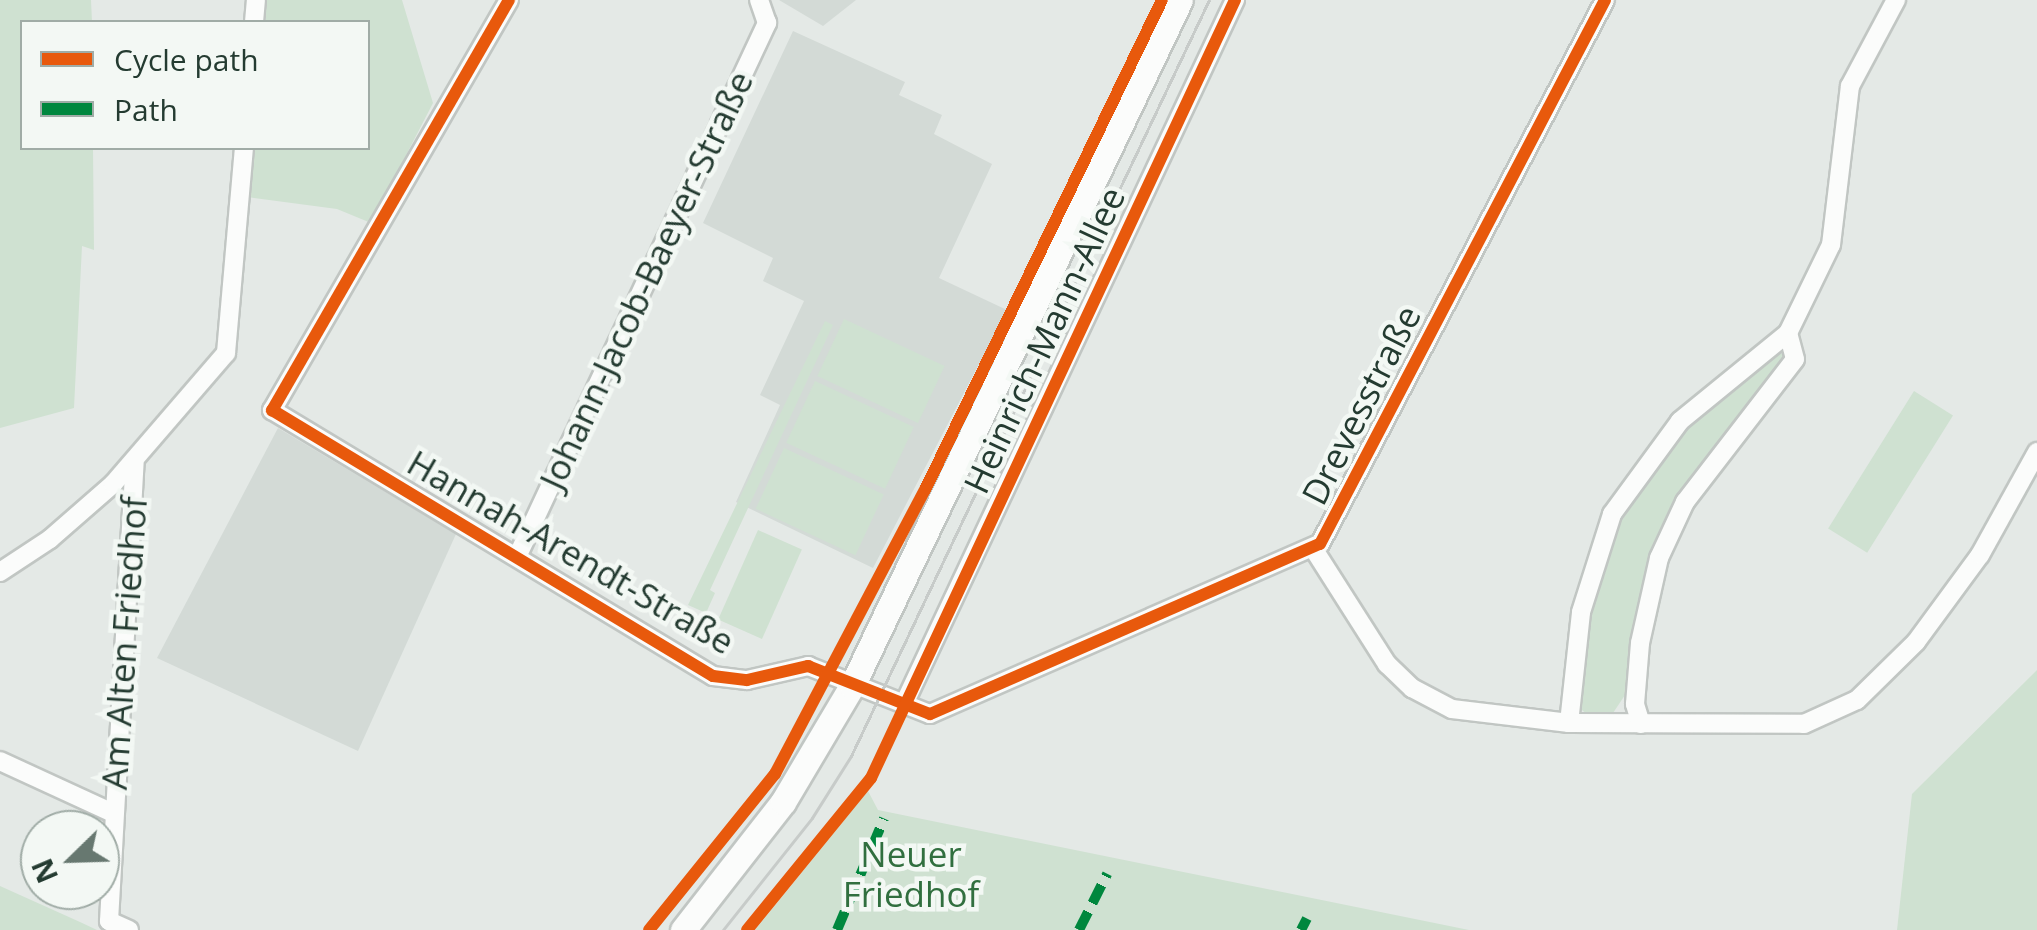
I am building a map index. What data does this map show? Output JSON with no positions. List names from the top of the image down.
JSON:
{
  "streets": {
    "main road": ["Heinrich-Mann-Allee"],
    "street": [
      "Johann-Jacob-Baeyer-Straße",
      "Drevesstraße",
      "Hannah-Arendt-Straße",
      "Am Alten Friedhof"
    ]
  },
  "crossings": [
    ["Johann-Jacob-Baeyer-Straße", "Hannah-Arendt-Straße"],
    ["Heinrich-Mann-Allee", "Drevesstraße"],
    ["Heinrich-Mann-Allee", "Hannah-Arendt-Straße"],
    ["Drevesstraße", "Hannah-Arendt-Straße"]
  ],
  "parks": ["Neuer Friedhof"],
  "legend": ["Cycle path", "Path"],
  "north": "bottom left"
}
